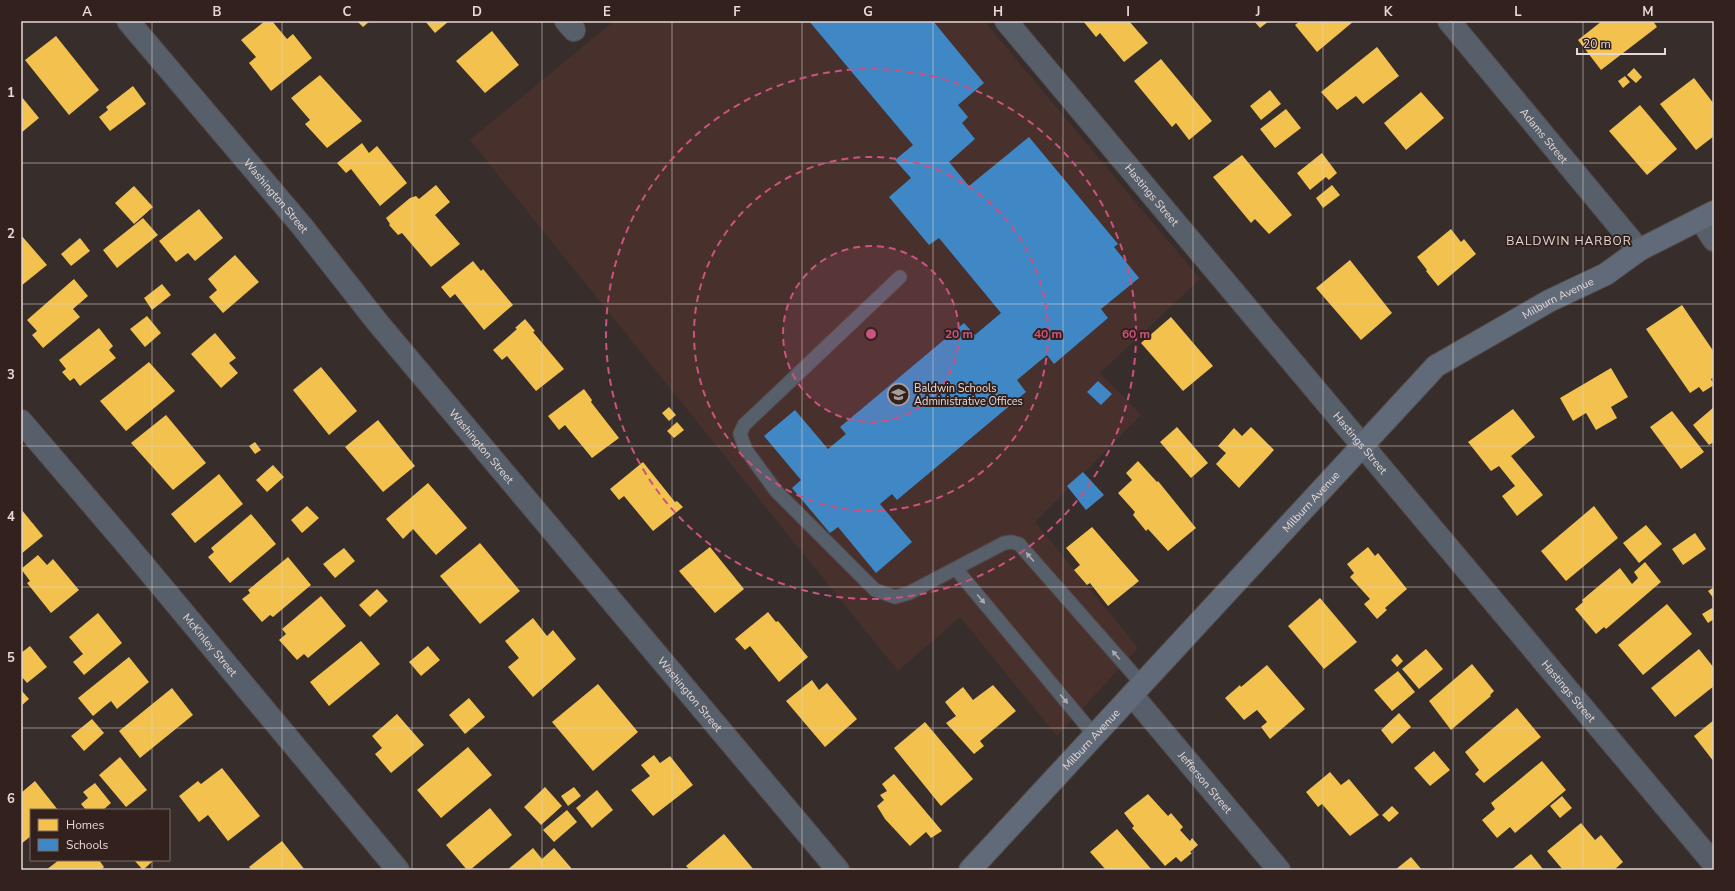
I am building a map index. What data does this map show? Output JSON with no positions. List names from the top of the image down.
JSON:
{
  "streets": {
    "main road": ["Milburn Avenue"],
    "street": [
      "Adams Street",
      "Hastings Street",
      "Washington Street",
      "McKinley Street",
      "Jefferson Street"
    ]
  },
  "crossings": [
    ["Adams Street", "Milburn Avenue"],
    ["Hastings Street", "Milburn Avenue"],
    ["Milburn Avenue", "Jefferson Street"]
  ],
  "districts": ["BALDWIN HARBOR"],
  "places": {
    "school or university": ["Baldwin Schools Administrative Offices"]
  },
  "legend": ["Homes", "Schools"],
  "scale_bar": "20 m",
  "grid": {
    "columns": [
      "A",
      "B",
      "C",
      "D",
      "E",
      "F",
      "G",
      "H",
      "I",
      "J",
      "K",
      "L",
      "M"
    ],
    "rows": [
      "1",
      "2",
      "3",
      "4",
      "5",
      "6"
    ]
  },
  "rings": ["20 m", "40 m", "60 m"]
}
